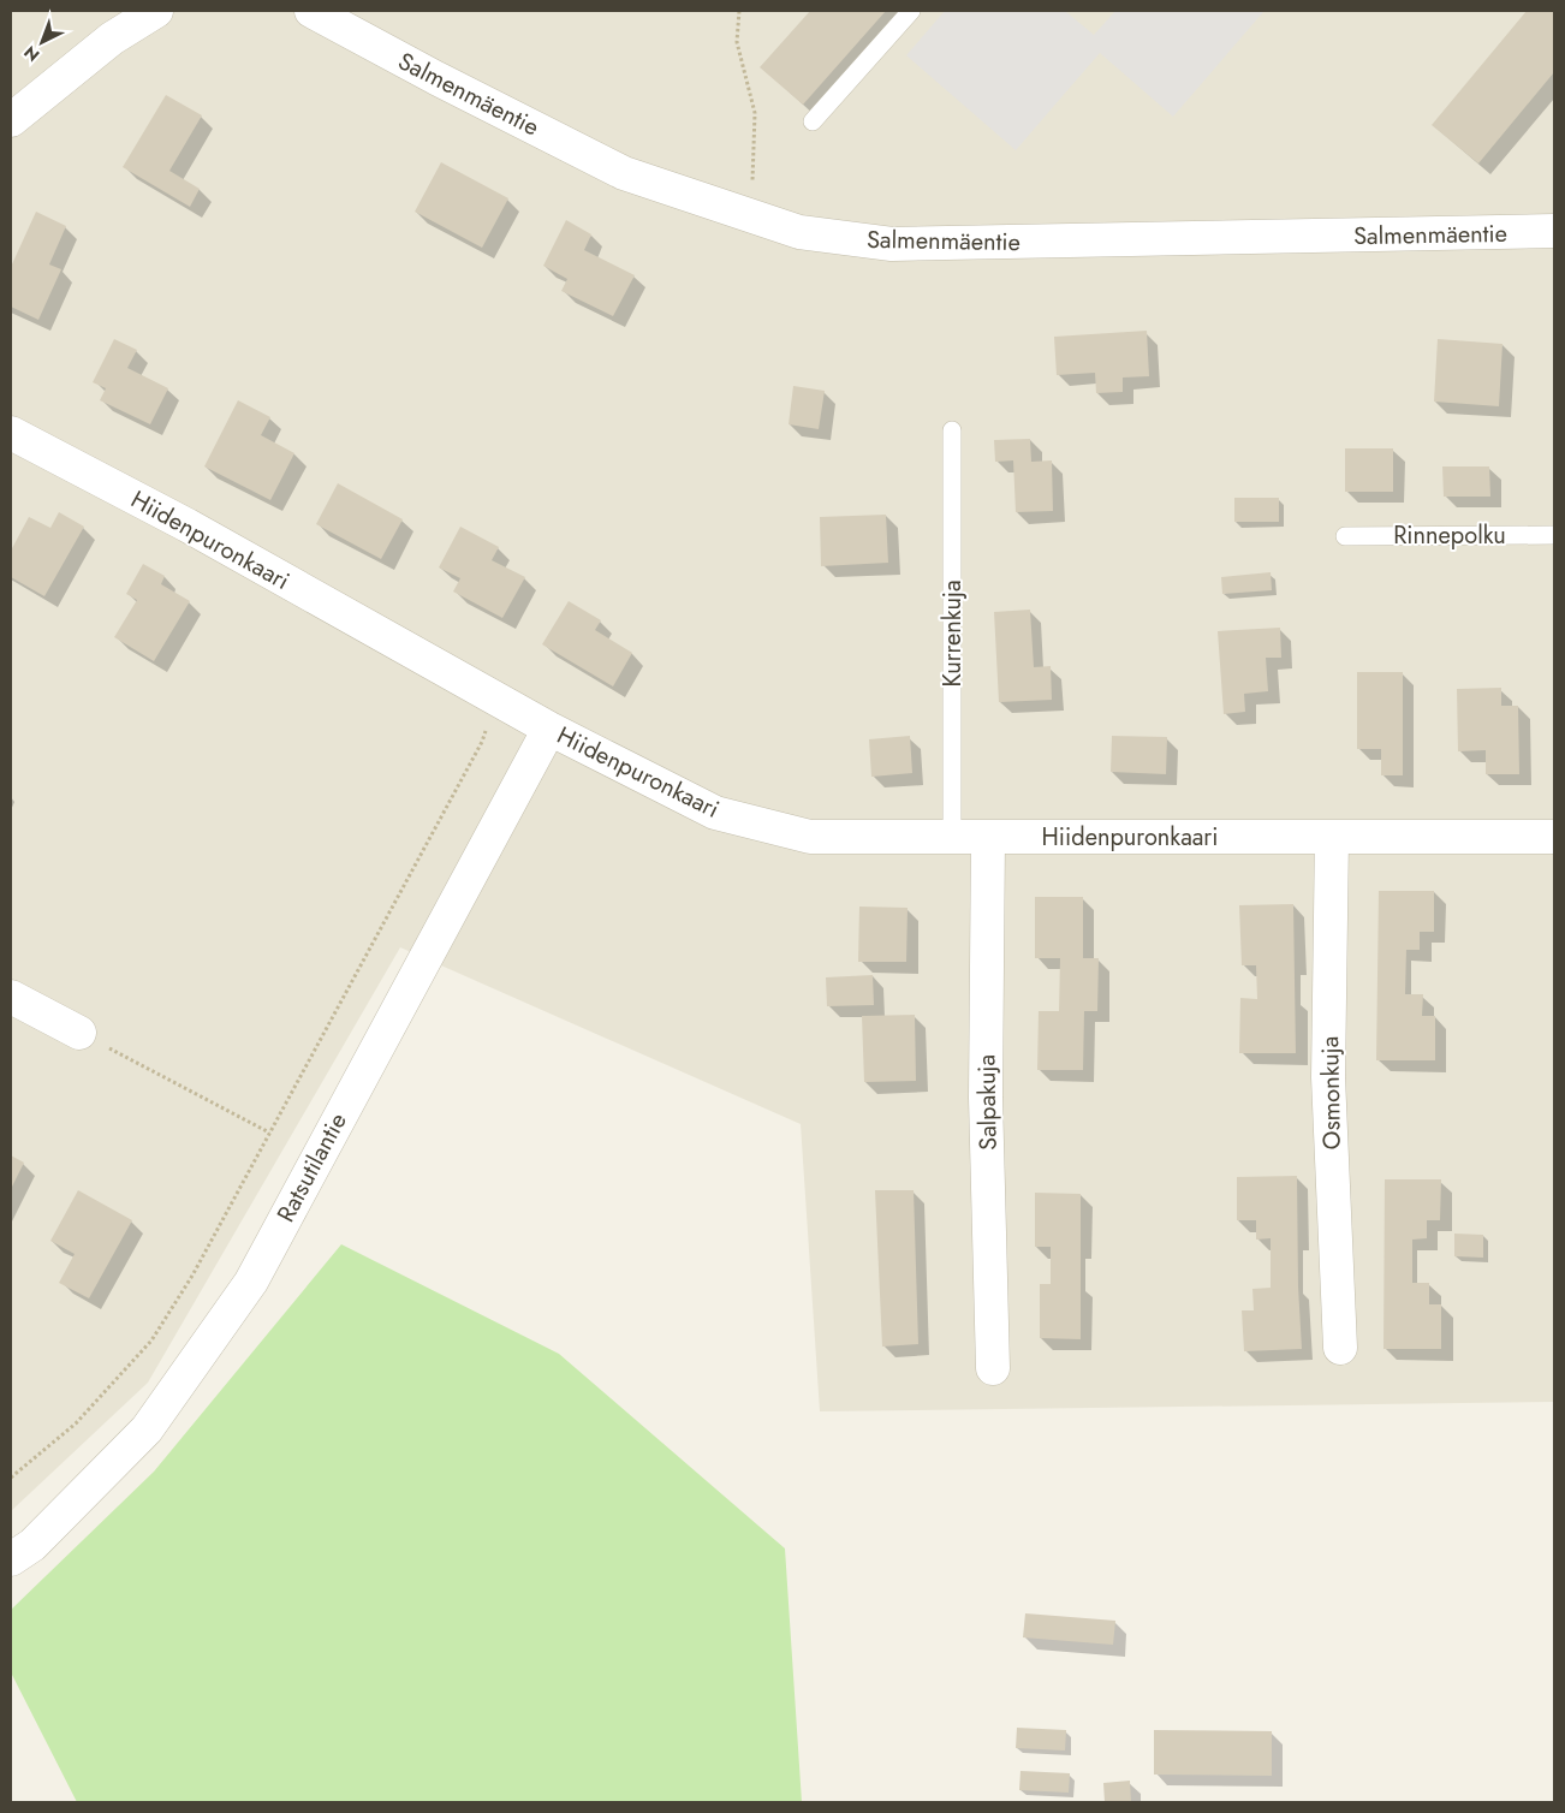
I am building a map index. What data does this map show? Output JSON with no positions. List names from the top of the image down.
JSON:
{
  "streets": {
    "street": [
      "Salmenmäentie",
      "Hiidenpuronkaari",
      "Osmonkuja",
      "Salpakuja",
      "Ratsutilantie"
    ],
    "lane": ["Rinnepolku", "Kurrenkuja"]
  },
  "crossings": [
    ["Hiidenpuronkaari", "Kurrenkuja"],
    ["Hiidenpuronkaari", "Osmonkuja"],
    ["Hiidenpuronkaari", "Salpakuja"],
    ["Hiidenpuronkaari", "Ratsutilantie"]
  ],
  "north": "bottom left"
}
